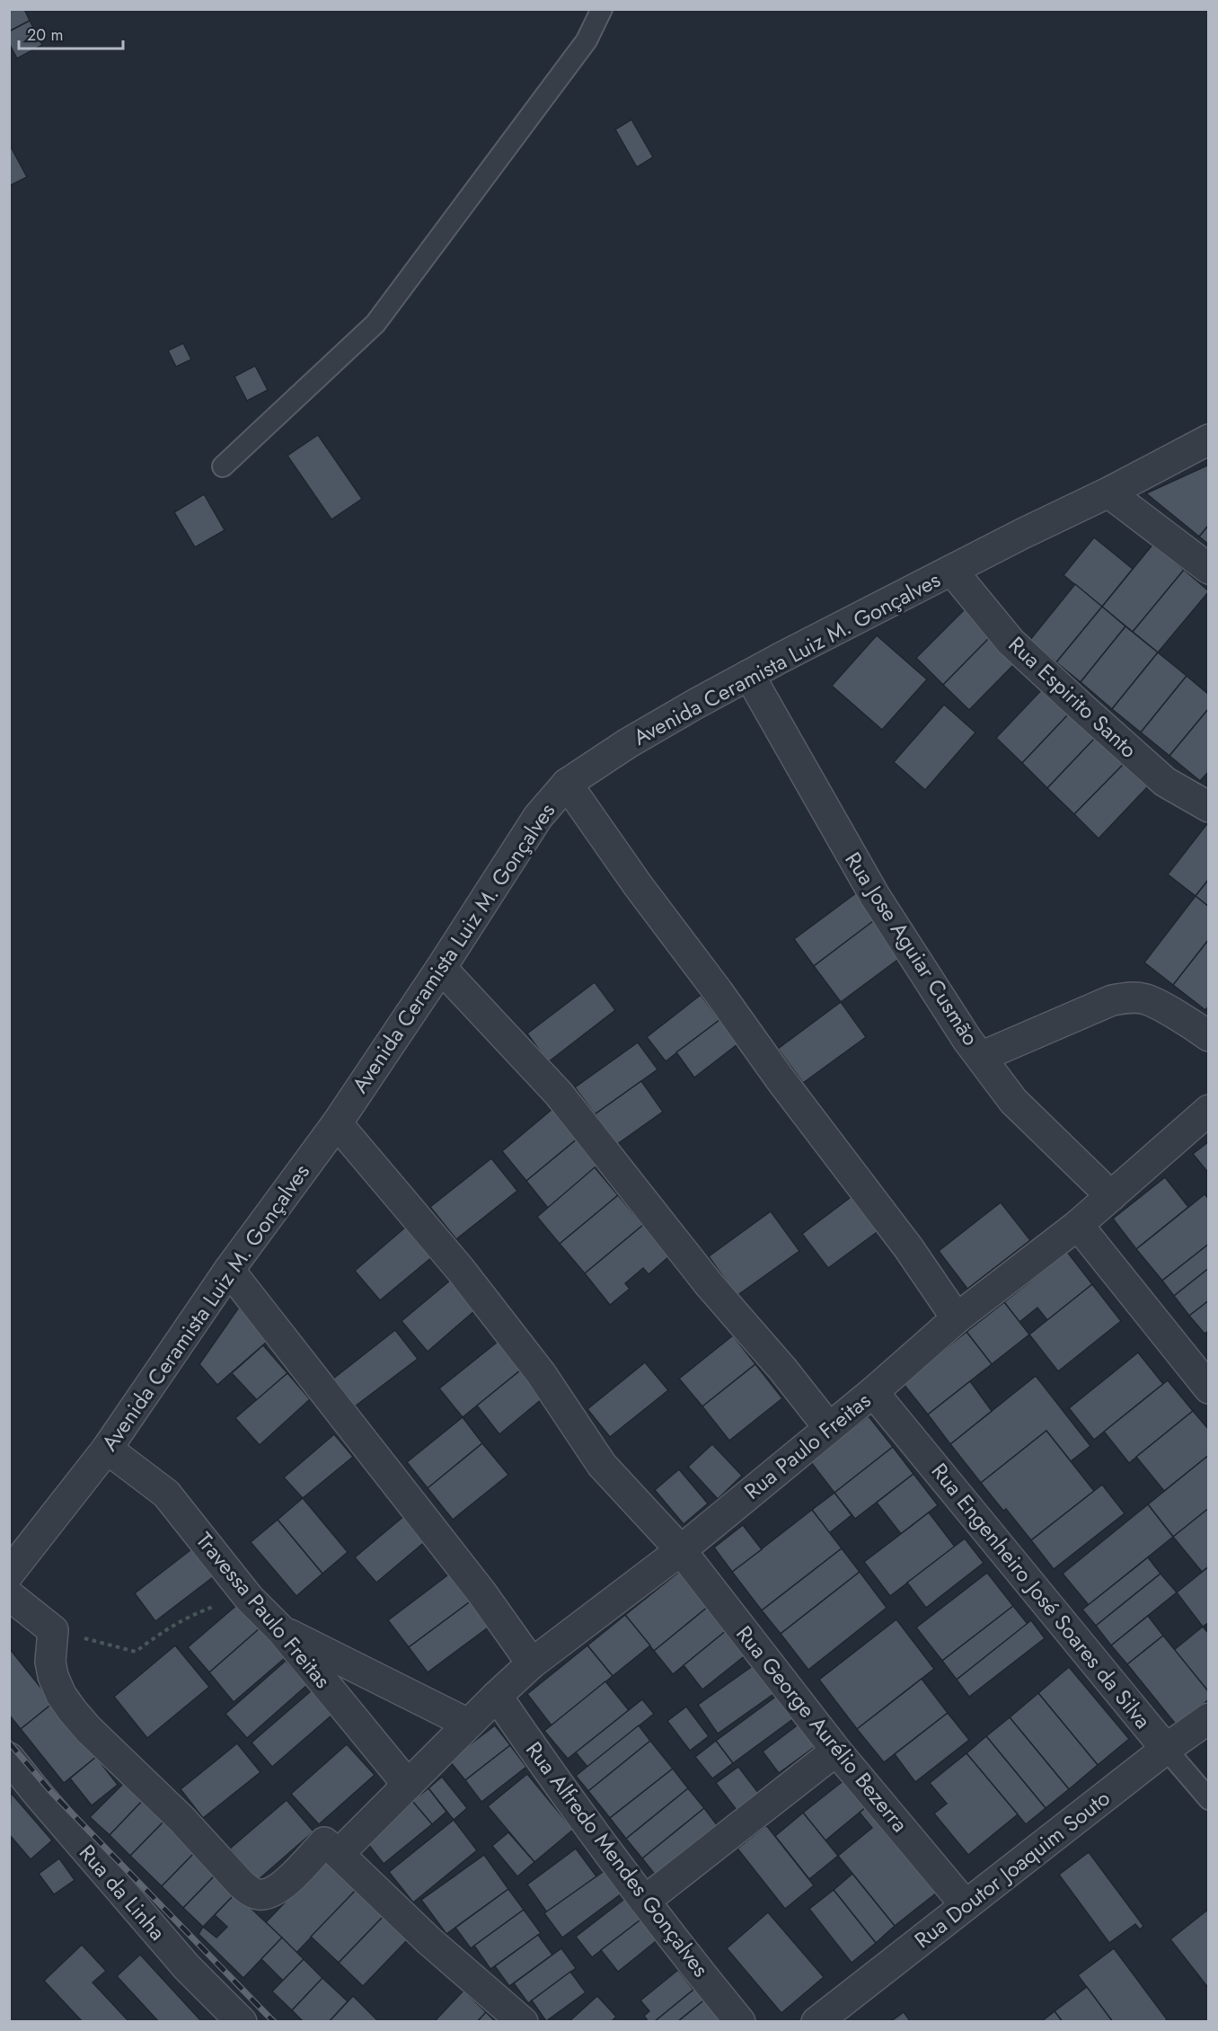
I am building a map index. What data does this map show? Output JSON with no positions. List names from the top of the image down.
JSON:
{
  "streets": {
    "street": [
      "Avenida Ceramista Luiz M. Gonçalves",
      "Rua Espirito Santo",
      "Rua Jose Aguiar Cusmão",
      "Rua Paulo Freitas",
      "Rua Engenheiro José Soares da Silva",
      "Travessa Paulo Freitas",
      "Rua George Aurélio Bezerra",
      "Rua Alfredo Mendes Gonçalves",
      "Rua Doutor Joaquim Souto",
      "Rua da Linha"
    ]
  },
  "crossings": [
    ["Avenida Ceramista Luiz M. Gonçalves", "Rua Espirito Santo"],
    ["Avenida Ceramista Luiz M. Gonçalves", "Rua Jose Aguiar Cusmão"],
    ["Avenida Ceramista Luiz M. Gonçalves", "Travessa Paulo Freitas"],
    ["Avenida Ceramista Luiz M. Gonçalves", "Rua George Aurélio Bezerra"],
    ["Rua Jose Aguiar Cusmão", "Rua Paulo Freitas"],
    ["Rua Paulo Freitas", "Rua Engenheiro José Soares da Silva"],
    ["Rua Paulo Freitas", "Travessa Paulo Freitas"],
    ["Rua Paulo Freitas", "Rua George Aurélio Bezerra"],
    ["Rua Paulo Freitas", "Rua Alfredo Mendes Gonçalves"],
    ["Rua Engenheiro José Soares da Silva", "Rua Doutor Joaquim Souto"],
    ["Rua George Aurélio Bezerra", "Rua Doutor Joaquim Souto"]
  ],
  "scale_bar": "20 m"
}
